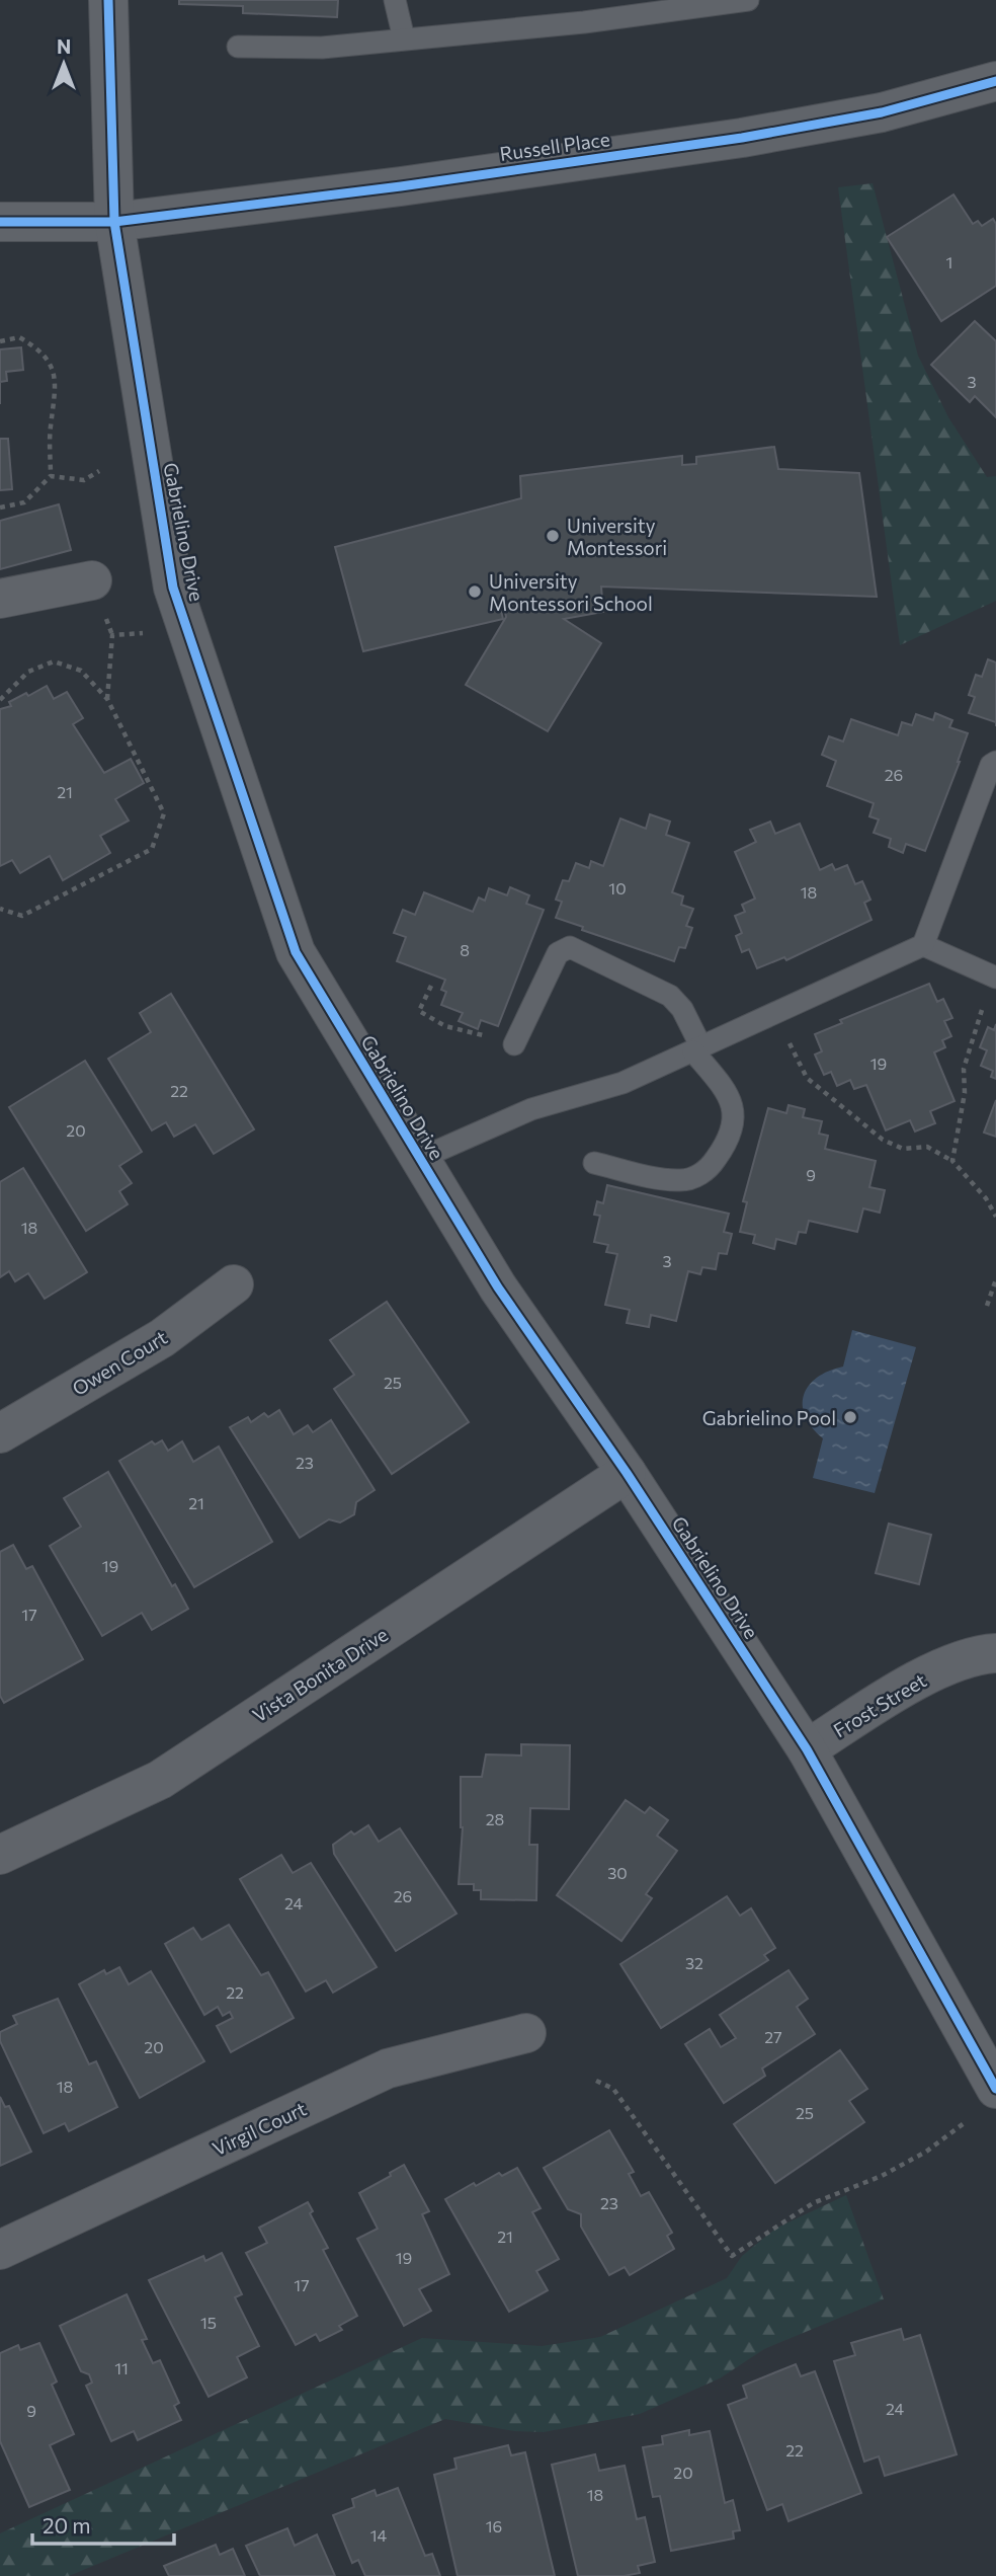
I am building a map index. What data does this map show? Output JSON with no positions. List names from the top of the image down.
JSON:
{
  "streets": {
    "street": [
      "Russell Place",
      "Gabrielino Drive",
      "Owen Court",
      "Vista Bonita Drive",
      "Frost Street",
      "Virgil Court"
    ]
  },
  "crossings": [
    ["Russell Place", "Gabrielino Drive"],
    ["Gabrielino Drive", "Vista Bonita Drive"],
    ["Gabrielino Drive", "Frost Street"]
  ],
  "places": ["University Montessori", "University Montessori School", "Gabrielino Pool"],
  "house_numbers": [
    "1",
    "3",
    "26",
    "21",
    "10",
    "18",
    "8",
    "19",
    "22",
    "20",
    "9",
    "18",
    "3",
    "25",
    "23",
    "21",
    "19",
    "17",
    "28",
    "30",
    "26",
    "24",
    "32",
    "22",
    "27",
    "20",
    "18",
    "25",
    "23",
    "21",
    "19",
    "17",
    "15",
    "11",
    "24",
    "9",
    "22",
    "20",
    "18",
    "16",
    "14"
  ],
  "scale_bar": "20 m",
  "north": "top"
}
